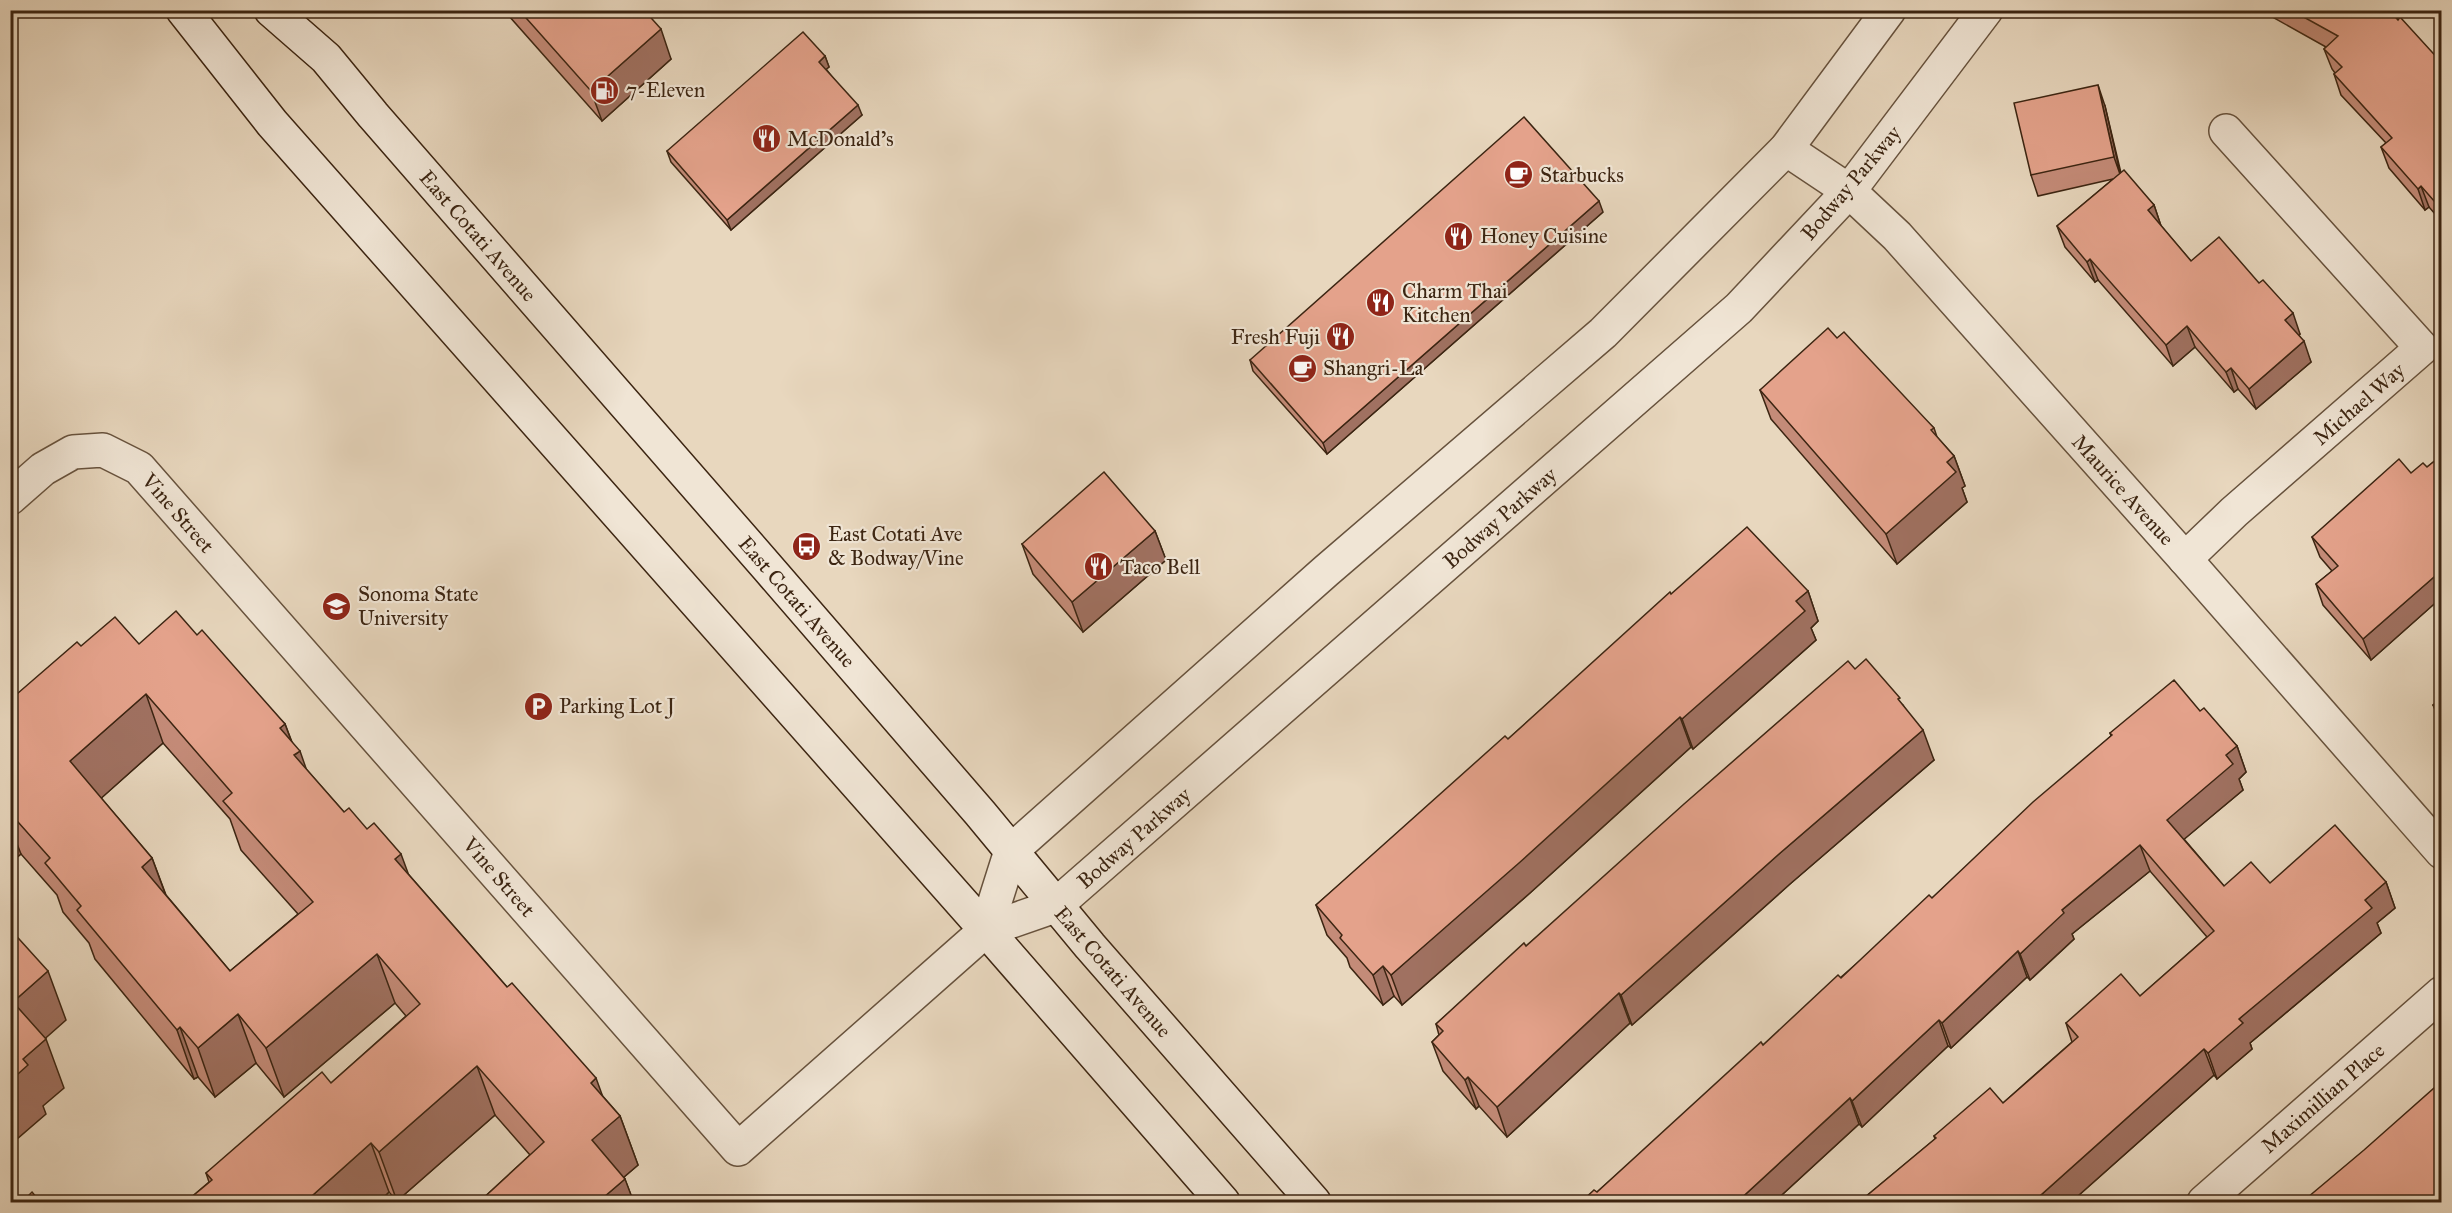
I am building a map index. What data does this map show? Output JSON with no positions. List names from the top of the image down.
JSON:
{
  "streets": {
    "street": [
      "Bodway Parkway",
      "East Cotati Avenue",
      "Michael Way",
      "Maurice Avenue",
      "Vine Street",
      "Maximillian Place"
    ]
  },
  "crossings": [
    ["Bodway Parkway", "East Cotati Avenue"],
    ["Bodway Parkway", "Maurice Avenue"],
    ["Bodway Parkway", "Vine Street"],
    ["Michael Way", "Maurice Avenue"]
  ],
  "places": {
    "fuel station": ["7-Eleven"],
    "restaurant": [
      "McDonald's",
      "Honey Cuisine",
      "Charm Thai Kitchen",
      "Fresh Fuji",
      "Taco Bell"
    ],
    "cafe": ["Starbucks", "Shangri-La"],
    "bus stop": ["East Cotati Ave & Bodway/Vine"],
    "school or university": ["Sonoma State University"],
    "parking": ["Parking Lot J"]
  }
}
